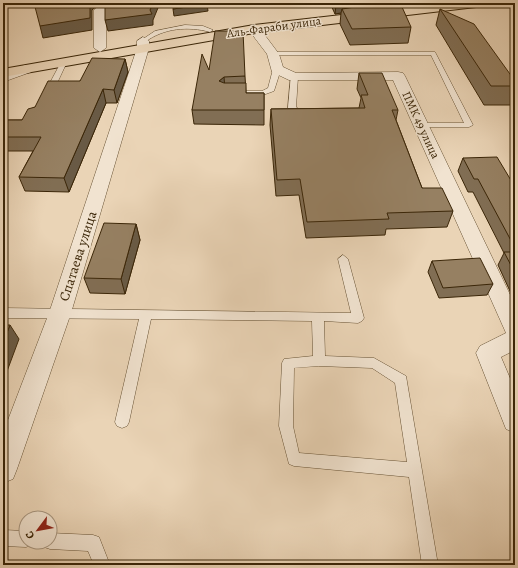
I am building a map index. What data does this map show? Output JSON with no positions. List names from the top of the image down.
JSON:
{
  "streets": {
    "main road": ["Аль-Фараби улица"],
    "street": ["ПМК 49 улица", "Спатаева улица"]
  },
  "crossings": [
    ["Аль-Фараби улица", "Спатаева улица"]
  ],
  "north": "bottom left"
}
